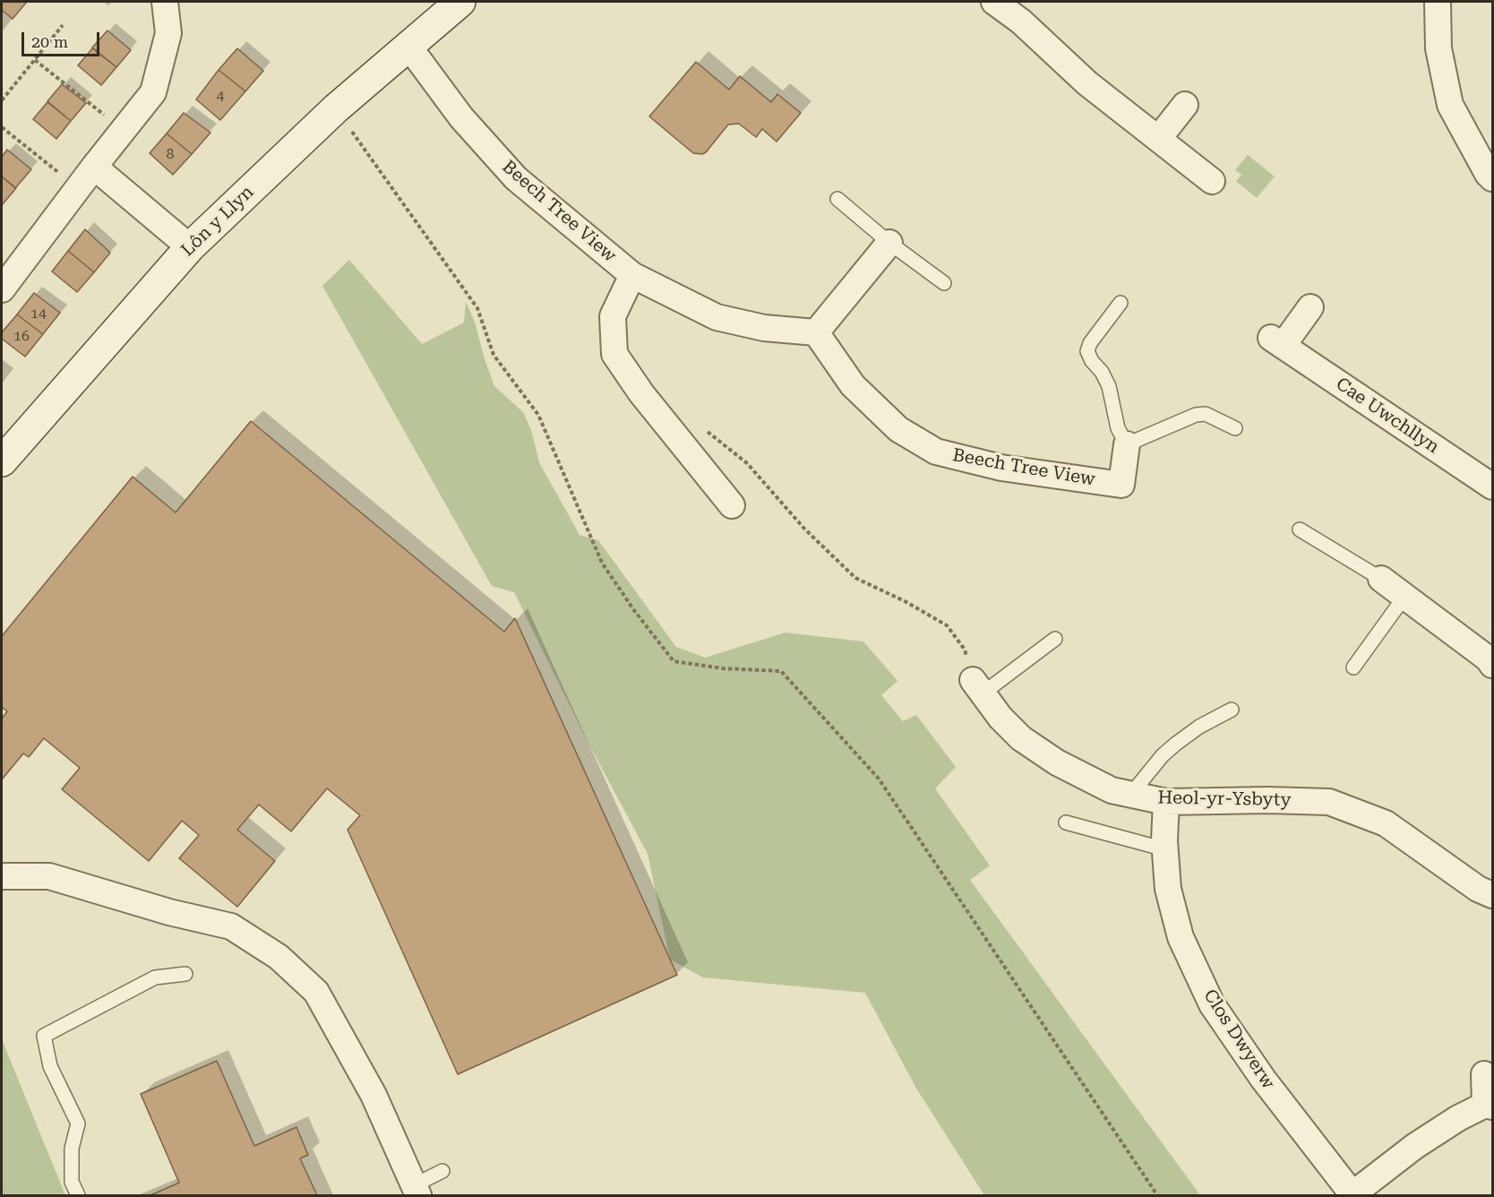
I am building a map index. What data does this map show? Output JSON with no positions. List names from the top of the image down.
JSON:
{
  "streets": {
    "street": [
      "Beech Tree View",
      "Lôn y Llyn",
      "Cae Uwchllyn",
      "Heol-yr-Ysbyty",
      "Clos Dwyerw"
    ]
  },
  "crossings": [
    ["Beech Tree View", "Lôn y Llyn"],
    ["Heol-yr-Ysbyty", "Clos Dwyerw"]
  ],
  "house_numbers": [
    "4",
    "8",
    "14",
    "16"
  ],
  "scale_bar": "20 m"
}
